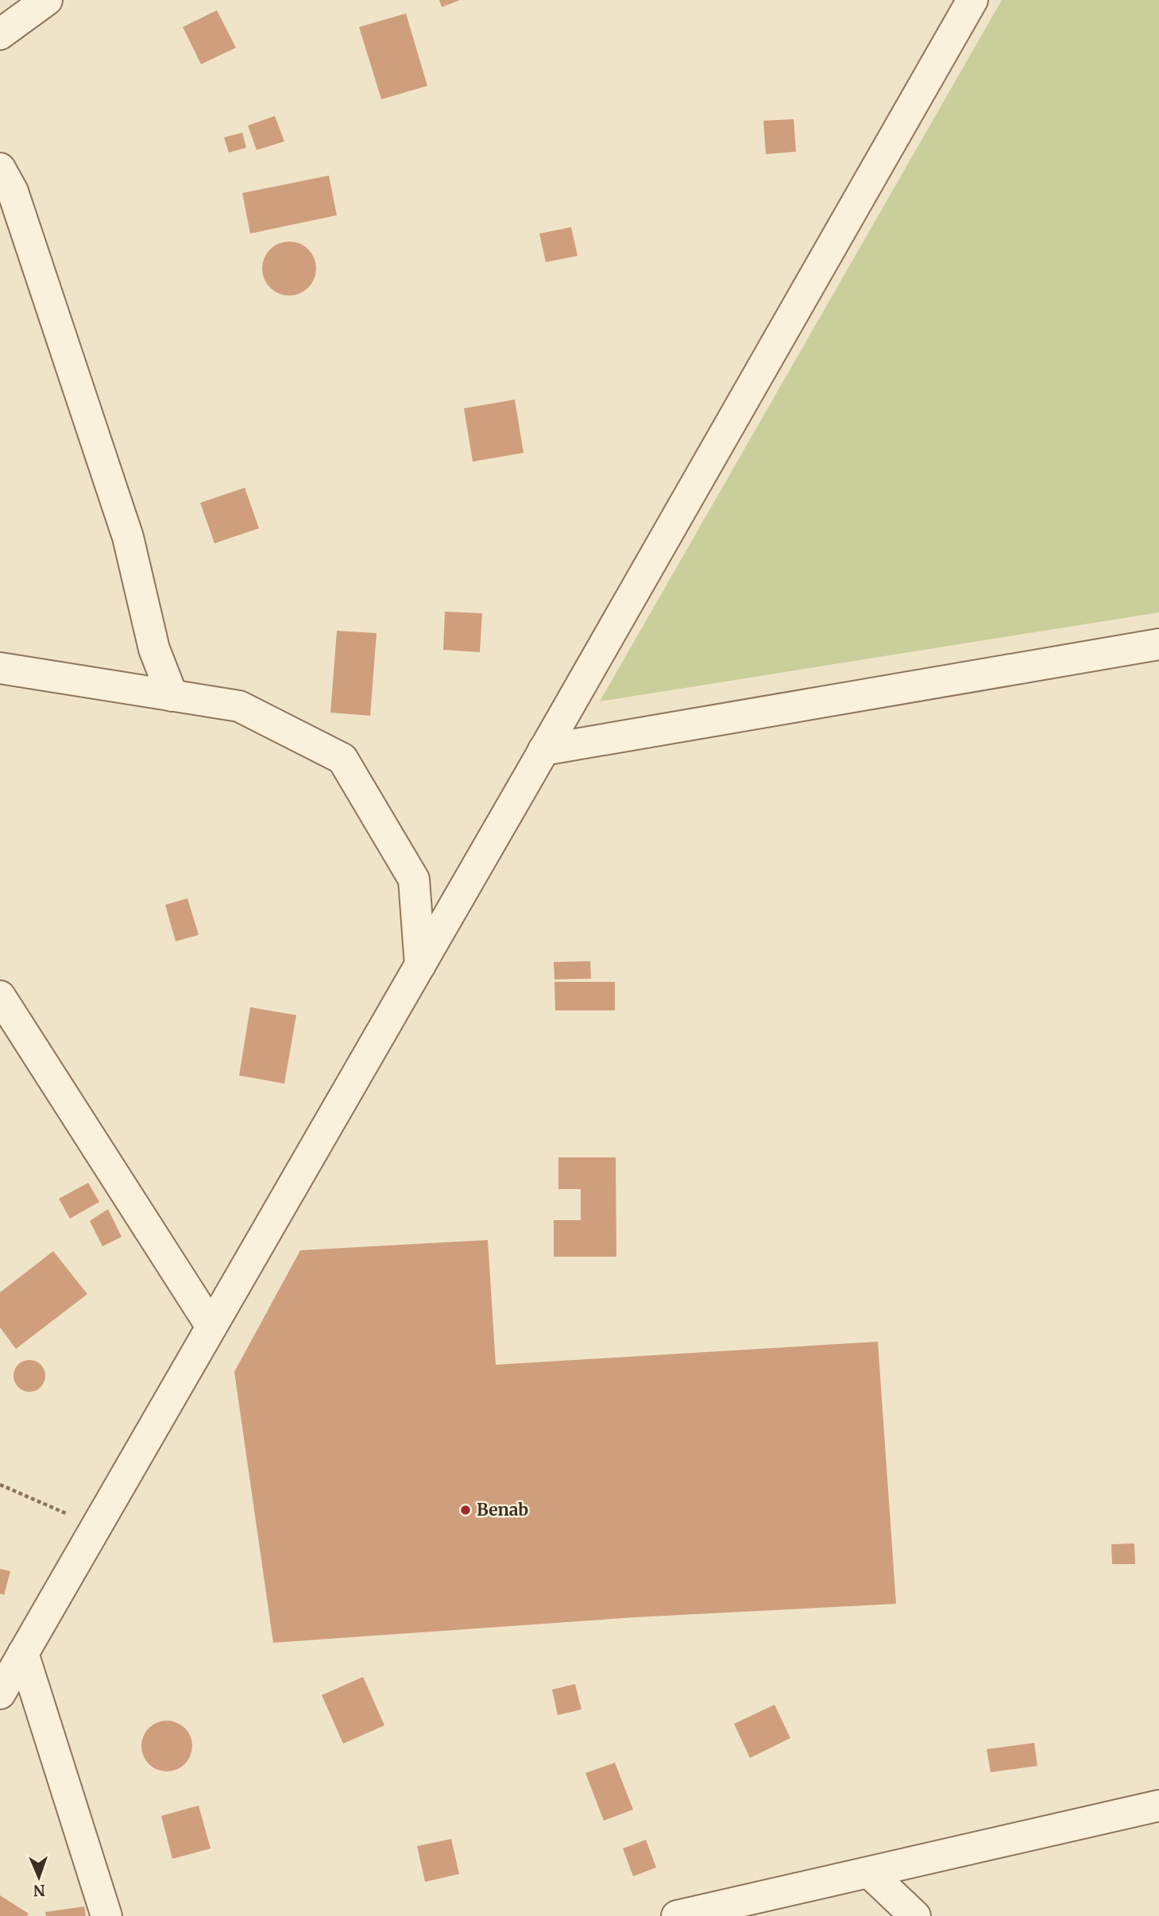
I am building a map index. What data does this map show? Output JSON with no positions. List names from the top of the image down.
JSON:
{
  "places": ["Benab"],
  "north": "bottom"
}
